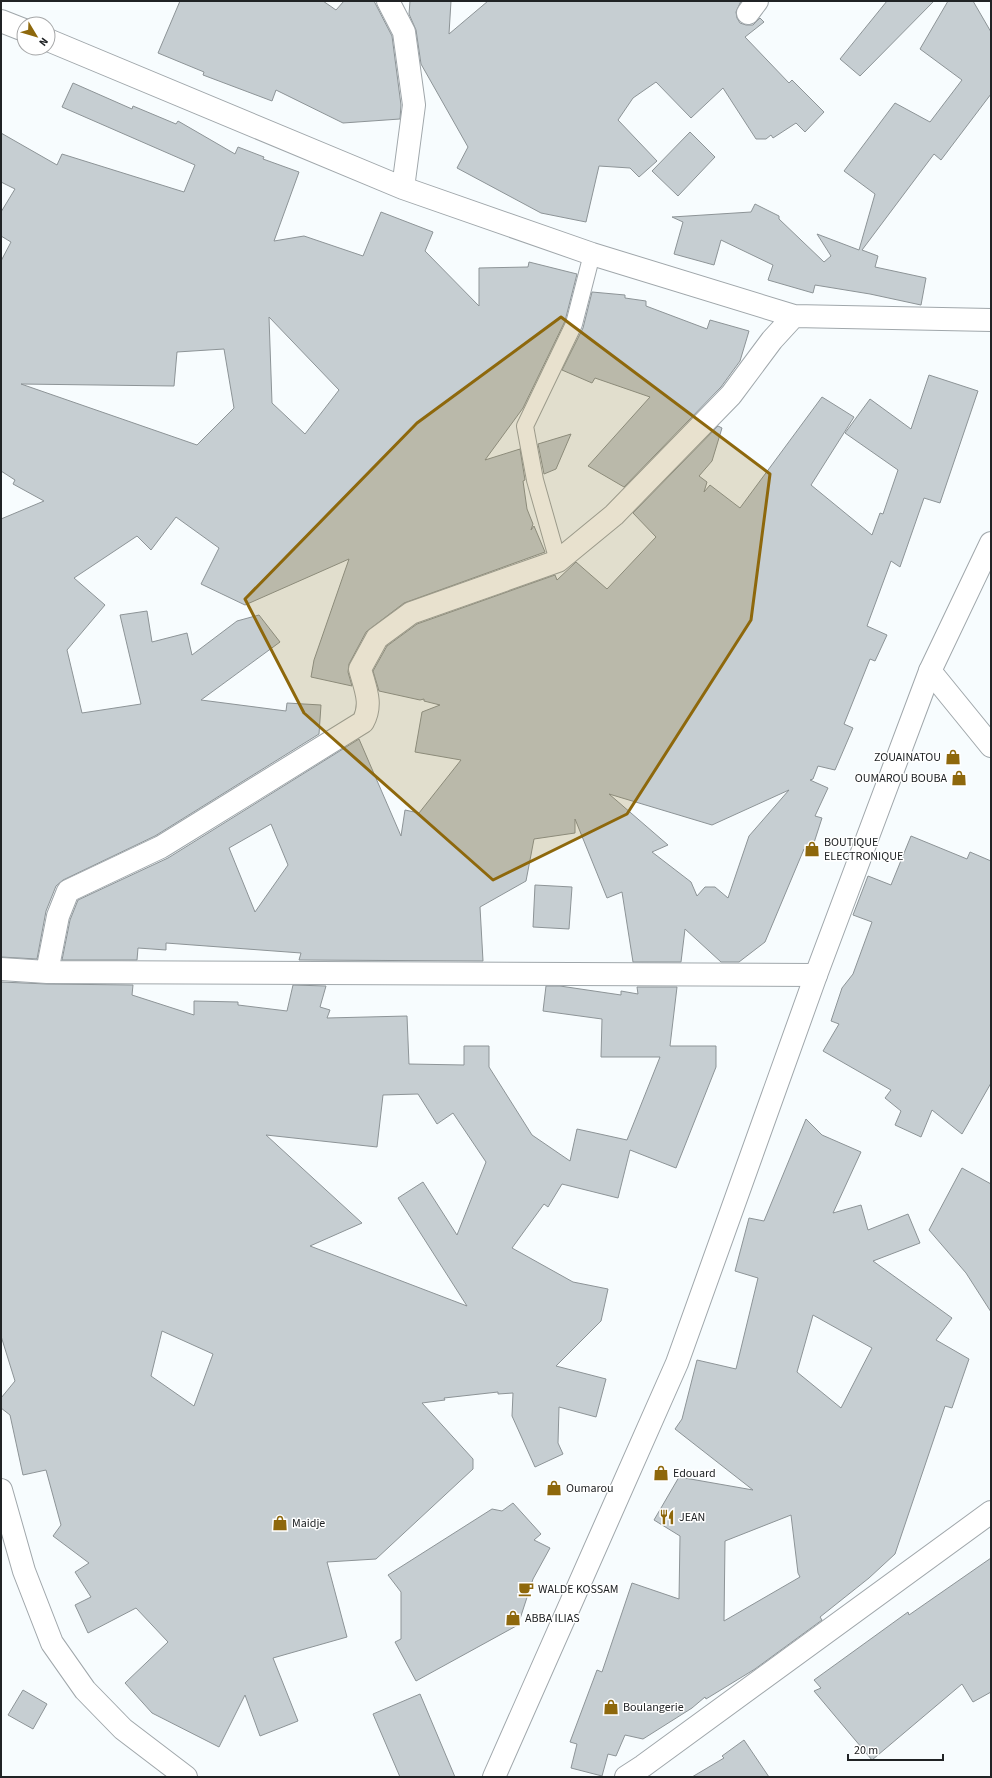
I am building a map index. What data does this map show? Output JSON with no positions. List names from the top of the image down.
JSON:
{
  "places": {
    "shop": [
      "ZOUAINATOU",
      "OUMAROU BOUBA",
      "BOUTIQUE ELECTRONIQUE",
      "Edouard",
      "Oumarou",
      "Maidje",
      "ABBA ILIAS",
      "Boulangerie"
    ],
    "restaurant": ["JEAN"],
    "cafe": ["WALDE KOSSAM"]
  },
  "scale_bar": "20 m",
  "north": "bottom right"
}
